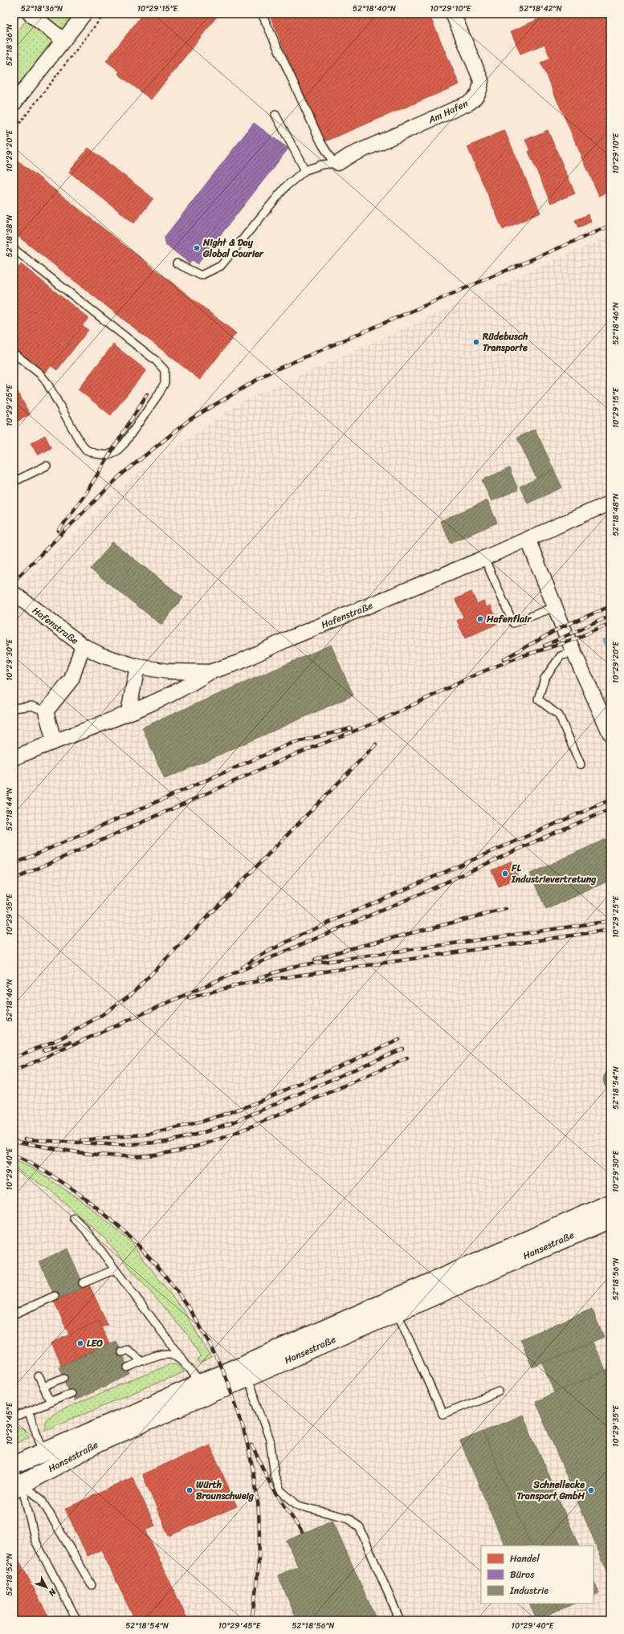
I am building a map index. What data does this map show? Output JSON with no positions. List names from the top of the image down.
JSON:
{
  "streets": {
    "main road": ["Hansestraße"],
    "street": ["Am Hafen", "Hafenstraße"]
  },
  "places": [
    "Night & Day Global Courier",
    "Rüdebusch Transporte",
    "Hafenflair",
    "FL Industrievertretung",
    "LEO",
    "Würth Braunschweig",
    "Schnellecke Transport GmbH"
  ],
  "legend": ["Handel", "Büros", "Industrie"],
  "north": "bottom right",
  "coordinates": [
    "52°18'36\"N",
    "10°29'15\"E",
    "52°18'40\"N",
    "10°29'10\"E",
    "52°18'42\"N",
    "10°29'20\"E",
    "52°18'38\"N",
    "52°18'46\"N",
    "10°29'25\"E",
    "52°18'48\"N",
    "10°29'30\"E",
    "52°18'44\"N",
    "10°29'35\"E",
    "52°18'54\"N",
    "10°29'40\"E",
    "52°18'56\"N",
    "10°29'45\"E",
    "52°18'52\"N"
  ]
}
